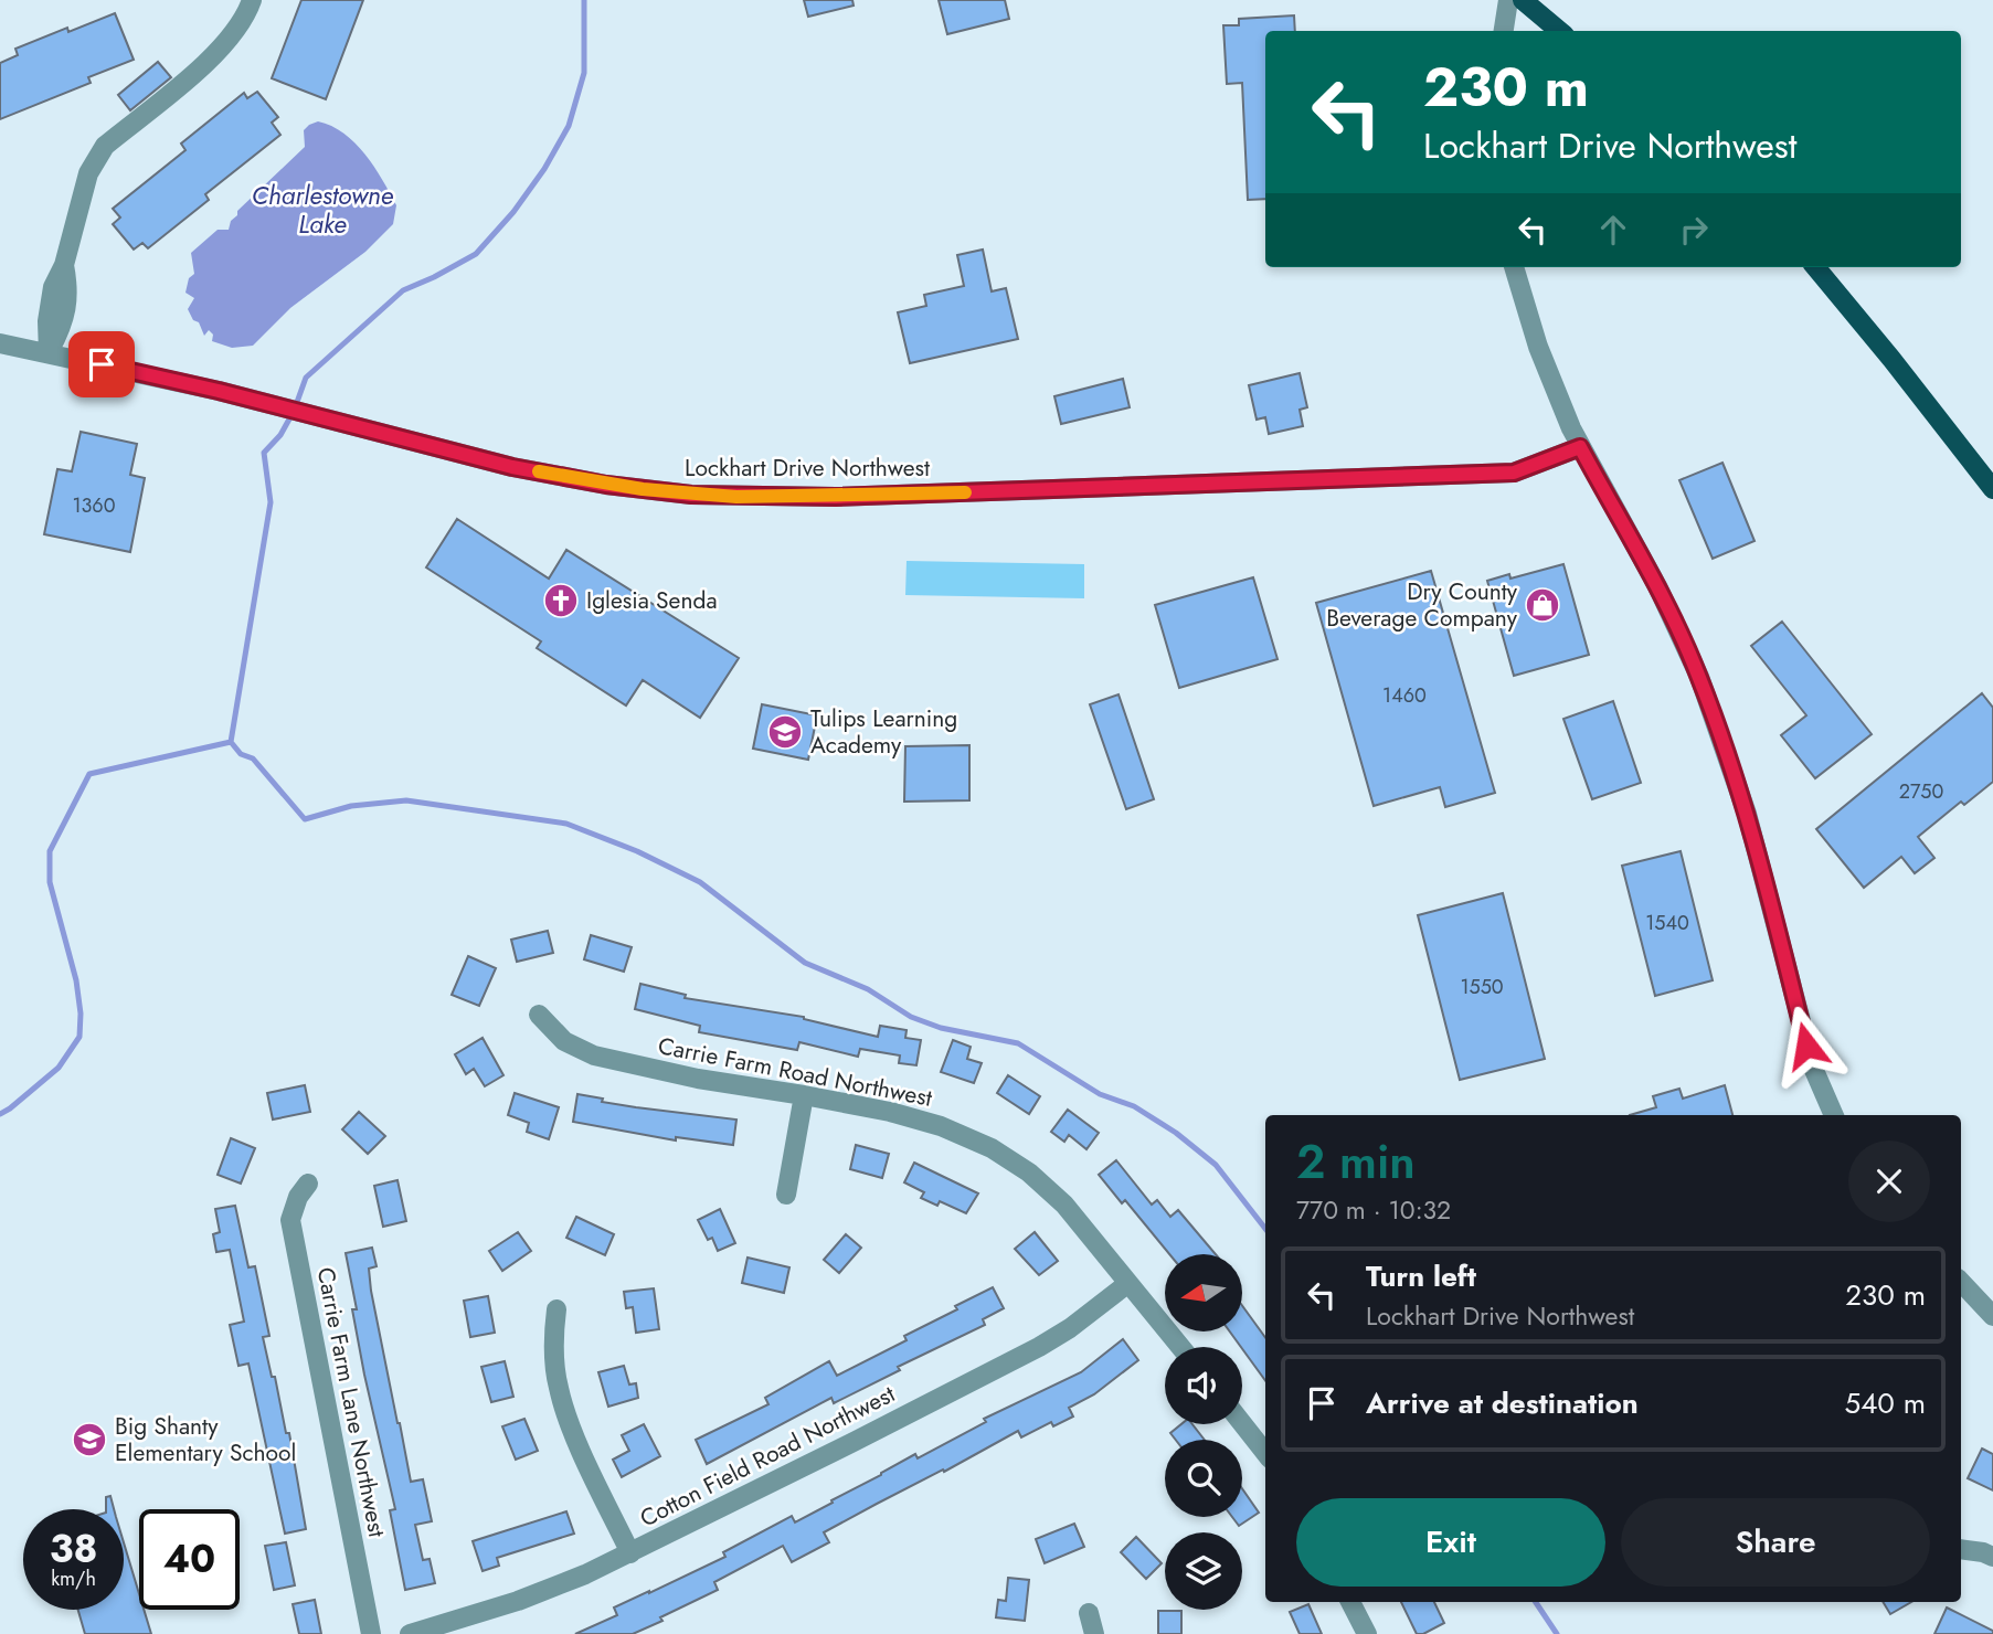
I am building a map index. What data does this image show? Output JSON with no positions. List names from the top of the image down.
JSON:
{
  "streets": {
    "street": [
      "Lockhart Drive Northwest",
      "Carrie Farm Road Northwest",
      "Carrie Farm Lane Northwest",
      "Cotton Field Road Northwest"
    ]
  },
  "crossings": [
    ["Carrie Farm Road Northwest", "Cotton Field Road Northwest"]
  ],
  "water": ["Charlestowne Lake"],
  "places": {
    "church": ["Iglesia Senda"],
    "shop": ["Dry County Beverage Company"],
    "school or university": ["Tulips Learning Academy", "Big Shanty Elementary School"]
  },
  "house_numbers": [
    "1360",
    "1460",
    "2750",
    "1540",
    "1550"
  ],
  "north": "left",
  "page": {
    "turn": ["230 m", "Lockhart Drive Northwest"],
    "heading": ["2 min", "770 m · 10:32"],
    "list": [
      {
        "name": "Turn left",
        "note": "Lockhart Drive Northwest",
        "value": "230 m"
      },
      {
        "name": "Arrive at destination",
        "value": "540 m"
      }
    ],
    "buttons": ["Exit", "Share"],
    "speed": "38 km/h",
    "limit": "40"
  }
}
